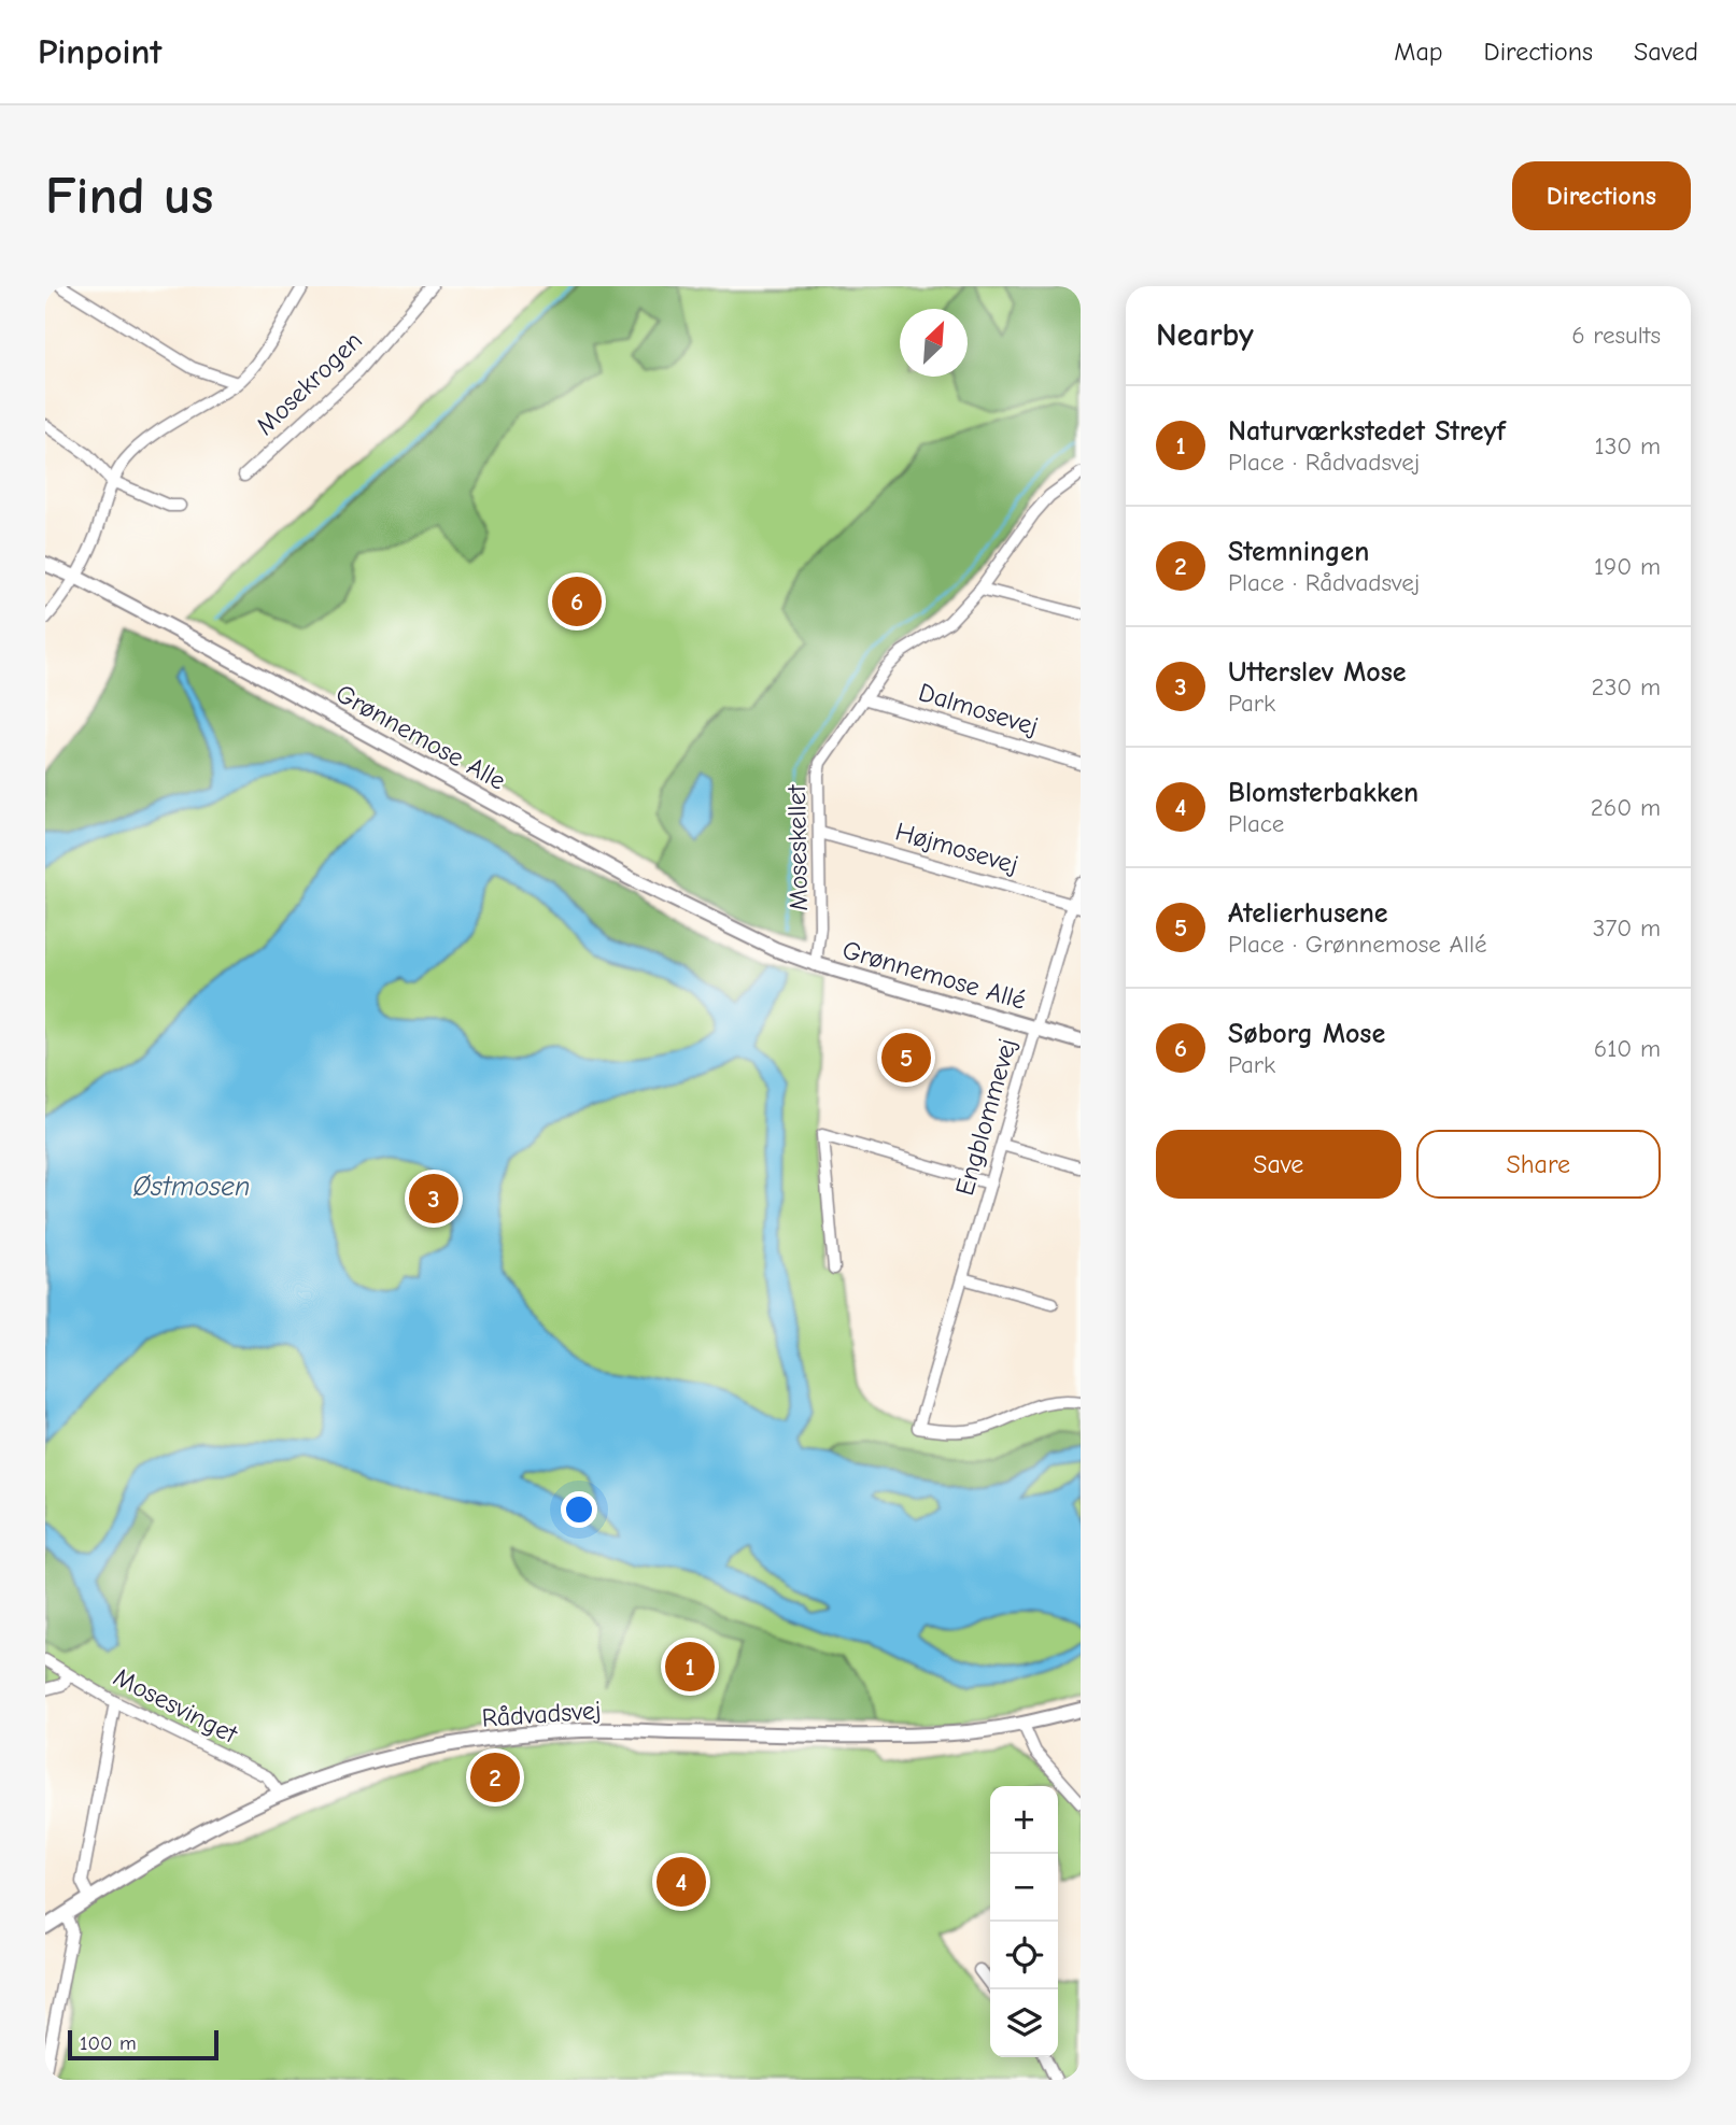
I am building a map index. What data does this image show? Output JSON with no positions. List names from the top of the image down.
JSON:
{
  "streets": {
    "street": [
      "Mosekrogen",
      "Dalmosevej",
      "Grønnemose Alle",
      "Moseskellet",
      "Højmosevej",
      "Grønnemose Allé",
      "Engblommevej",
      "Mosesvinget",
      "Rådvadsvej"
    ]
  },
  "crossings": [
    ["Dalmosevej", "Moseskellet"],
    ["Grønnemose Alle", "Grønnemose Allé"],
    ["Moseskellet", "Højmosevej"],
    ["Moseskellet", "Grønnemose Allé"],
    ["Højmosevej", "Engblommevej"],
    ["Grønnemose Allé", "Engblommevej"],
    ["Mosesvinget", "Rådvadsvej"]
  ],
  "water": ["Østmosen"],
  "scale_bar": "100 m",
  "north": "top right",
  "page": {
    "header": "Pinpoint",
    "nav": ["Map", "Directions", "Saved"],
    "buttons": [
      "Directions",
      ["Save", "Share"]
    ],
    "title": "Find us",
    "heading": ["Nearby", "6 results"],
    "list": [
      {
        "mark": "1",
        "name": "Naturværkstedet Streyf",
        "note": "Place · Rådvadsvej",
        "value": "130 m"
      },
      {
        "mark": "2",
        "name": "Stemningen",
        "note": "Place · Rådvadsvej",
        "value": "190 m"
      },
      {
        "mark": "3",
        "name": "Utterslev Mose",
        "note": "Park",
        "value": "230 m"
      },
      {
        "mark": "4",
        "name": "Blomsterbakken",
        "note": "Place",
        "value": "260 m"
      },
      {
        "mark": "5",
        "name": "Atelierhusene",
        "note": "Place · Grønnemose Allé",
        "value": "370 m"
      },
      {
        "mark": "6",
        "name": "Søborg Mose",
        "note": "Park",
        "value": "610 m"
      }
    ],
    "pins": [
      "6",
      "5",
      "3",
      "1",
      "2",
      "4"
    ],
    "map_buttons": ["+", "−"],
    "scale": "100 m"
  }
}
